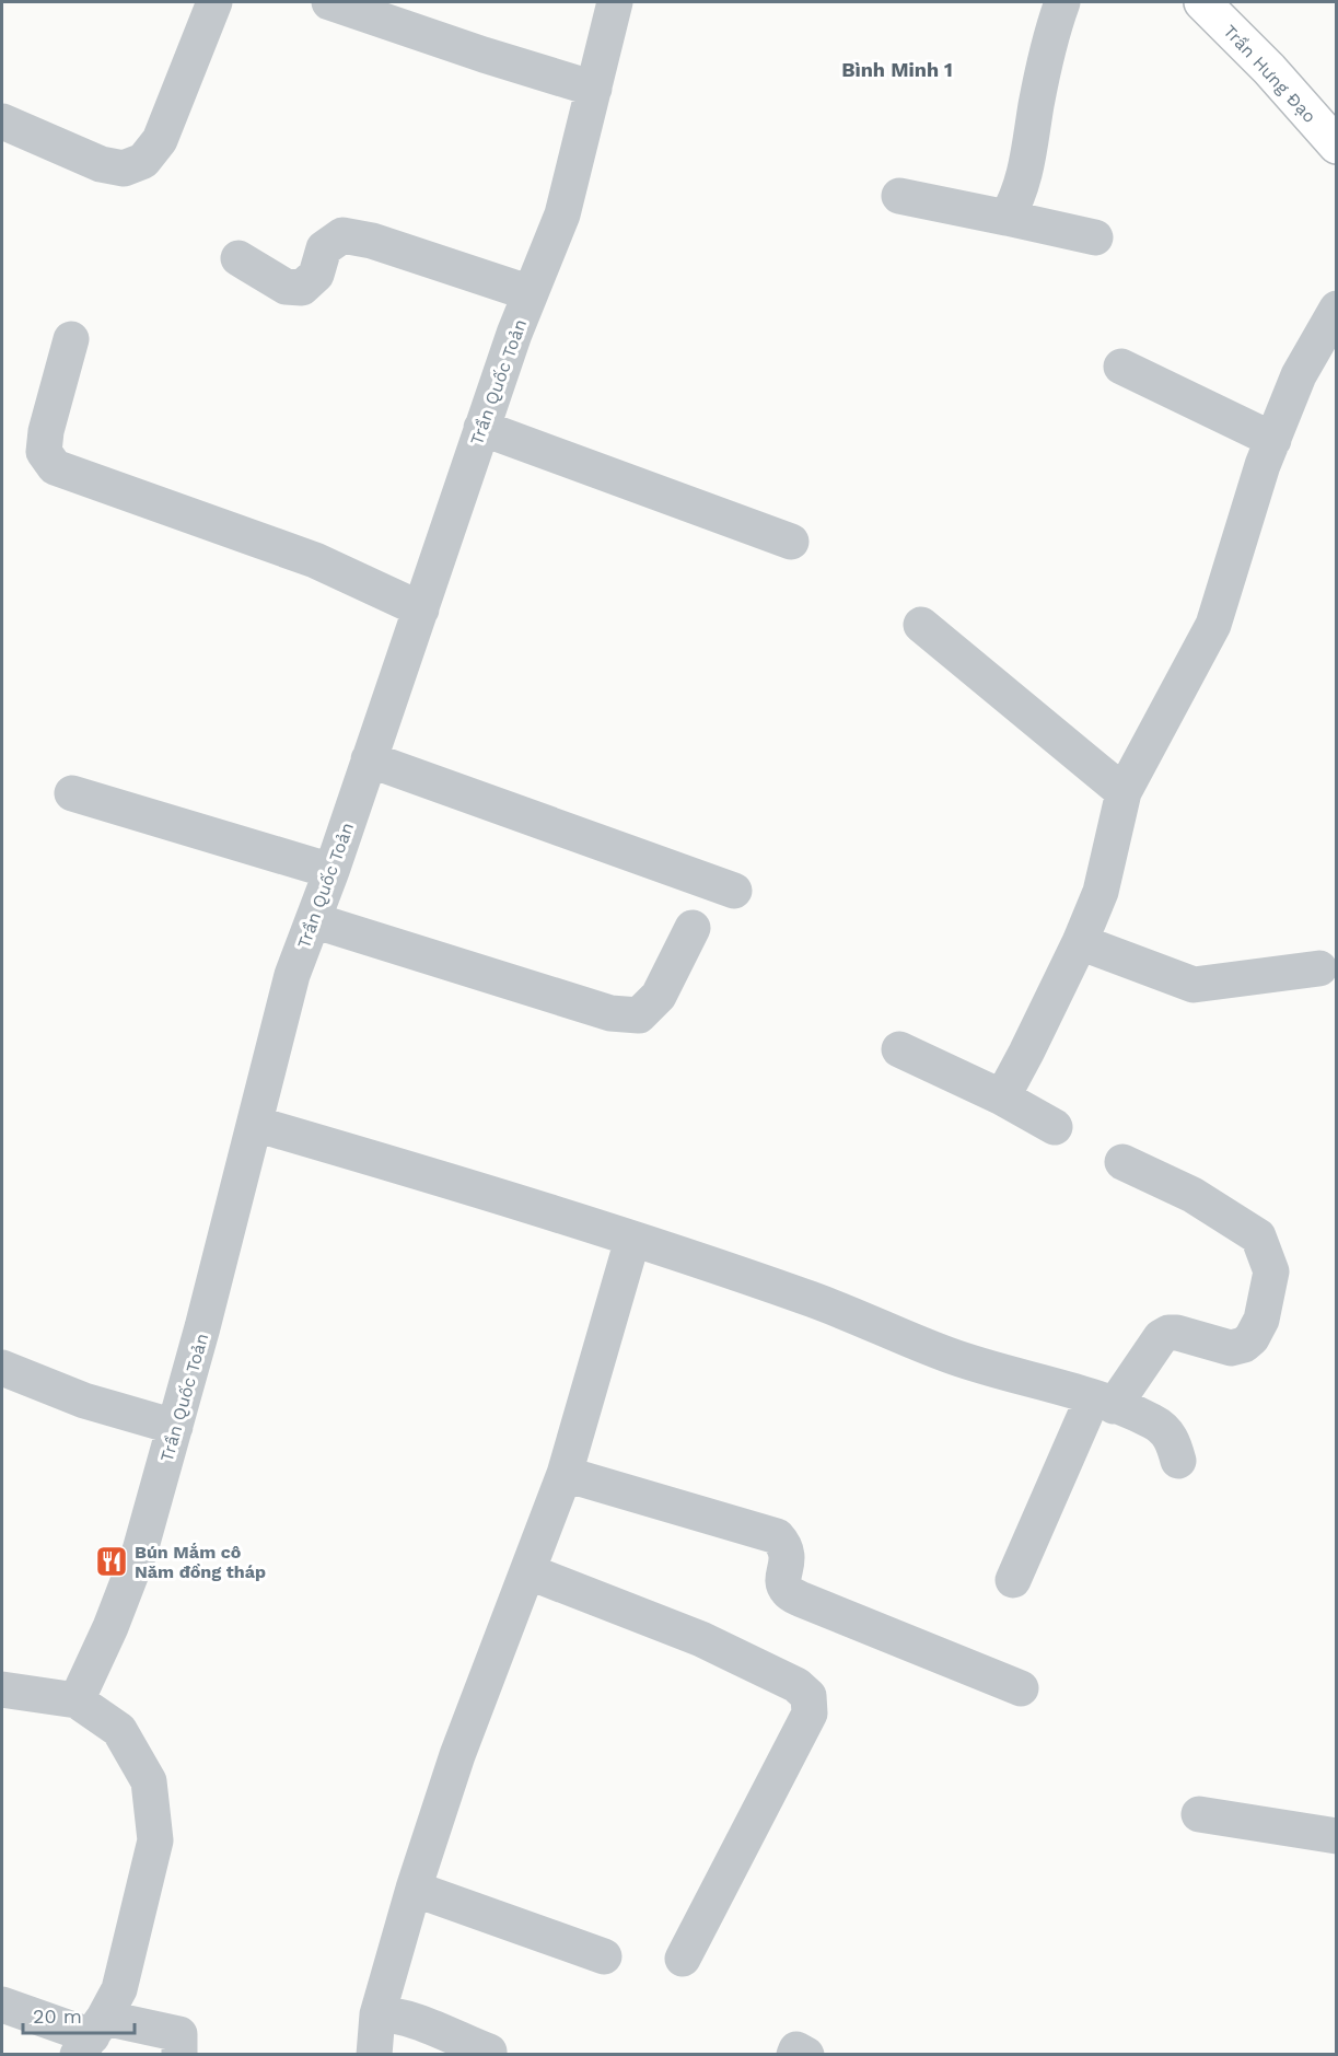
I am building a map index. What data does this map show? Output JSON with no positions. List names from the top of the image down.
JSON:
{
  "streets": {
    "main road": ["Trần Hưng Đạo"],
    "street": ["Trần Quốc Toản"]
  },
  "districts": ["Bình Minh 1"],
  "places": {
    "restaurant": ["Bún Mắm cô Năm đồng tháp"]
  },
  "scale_bar": "20 m"
}
